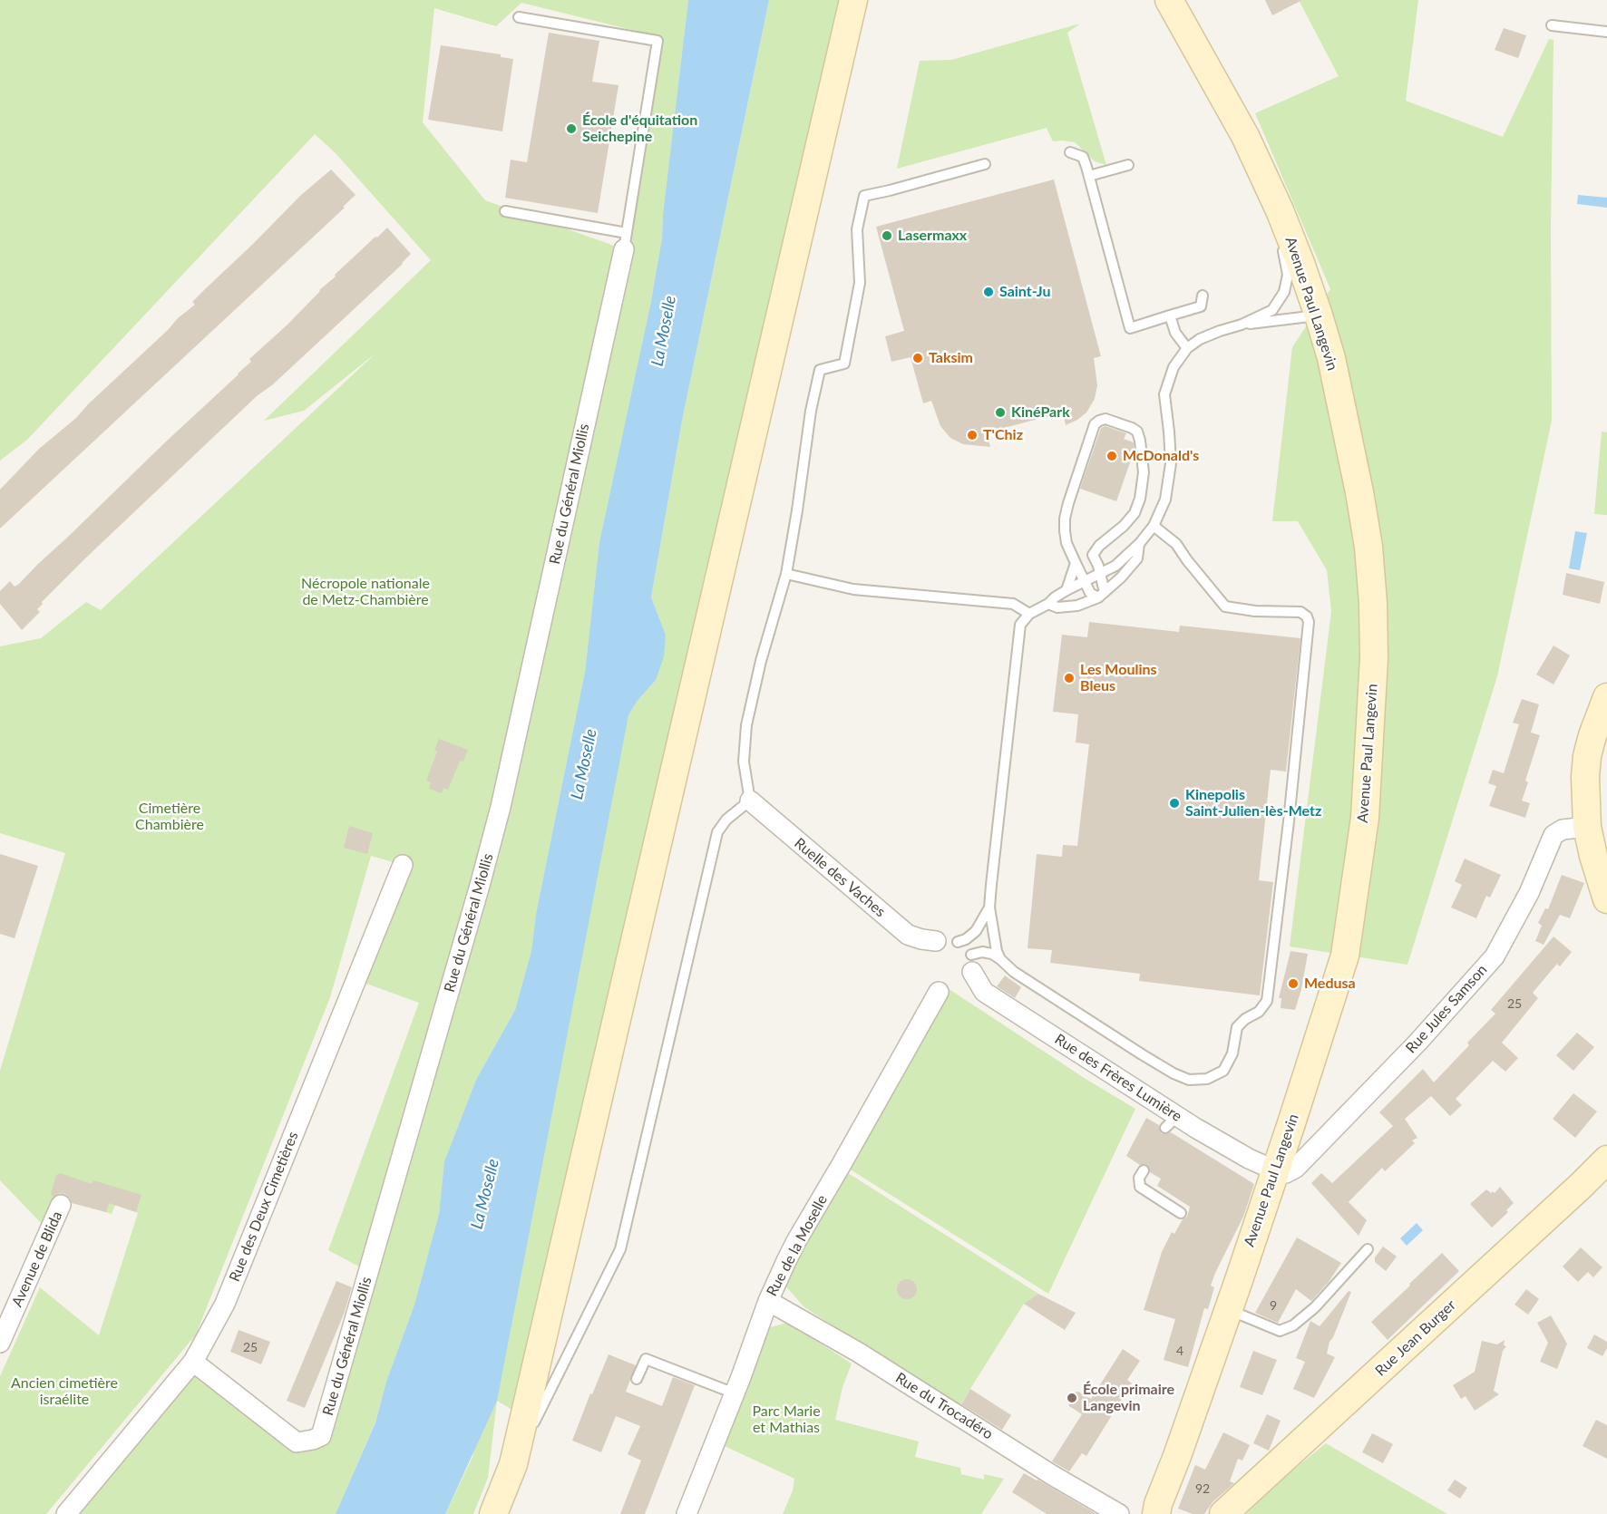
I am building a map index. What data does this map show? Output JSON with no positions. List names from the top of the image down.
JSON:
{
  "streets": {
    "main road": ["Avenue Paul Langevin", "Rue Jean Burger"],
    "street": [
      "Rue du Général Miollis",
      "Ruelle des Vaches",
      "Rue Jules Samson",
      "Rue des Frères Lumière",
      "Rue des Deux Cimetières",
      "Rue de la Moselle",
      "Avenue de Blida",
      "Rue du Trocadéro"
    ]
  },
  "crossings": [
    ["Avenue Paul Langevin", "Rue Jules Samson"],
    ["Avenue Paul Langevin", "Rue des Frères Lumière"],
    ["Rue du Général Miollis", "Rue des Deux Cimetières"],
    ["Rue Jules Samson", "Rue des Frères Lumière"],
    ["Rue de la Moselle", "Rue du Trocadéro"]
  ],
  "water": ["La Moselle"],
  "parks": [
    "Nécropole nationale de Metz-Chambière",
    "Cimetière Chambière",
    "Ancien cimetière israélite",
    "Parc Marie et Mathias"
  ],
  "places": [
    "École d'équitation Seichepine",
    "Lasermaxx",
    "Saint-Ju",
    "Taksim",
    "KinéPark",
    "T'Chiz",
    "McDonald's",
    "Les Moulins Bleus",
    "Kinepolis Saint-Julien-lès-Metz",
    "Medusa",
    "École primaire Langevin"
  ],
  "house_numbers": [
    "25",
    "9",
    "25",
    "4",
    "92"
  ]
}
